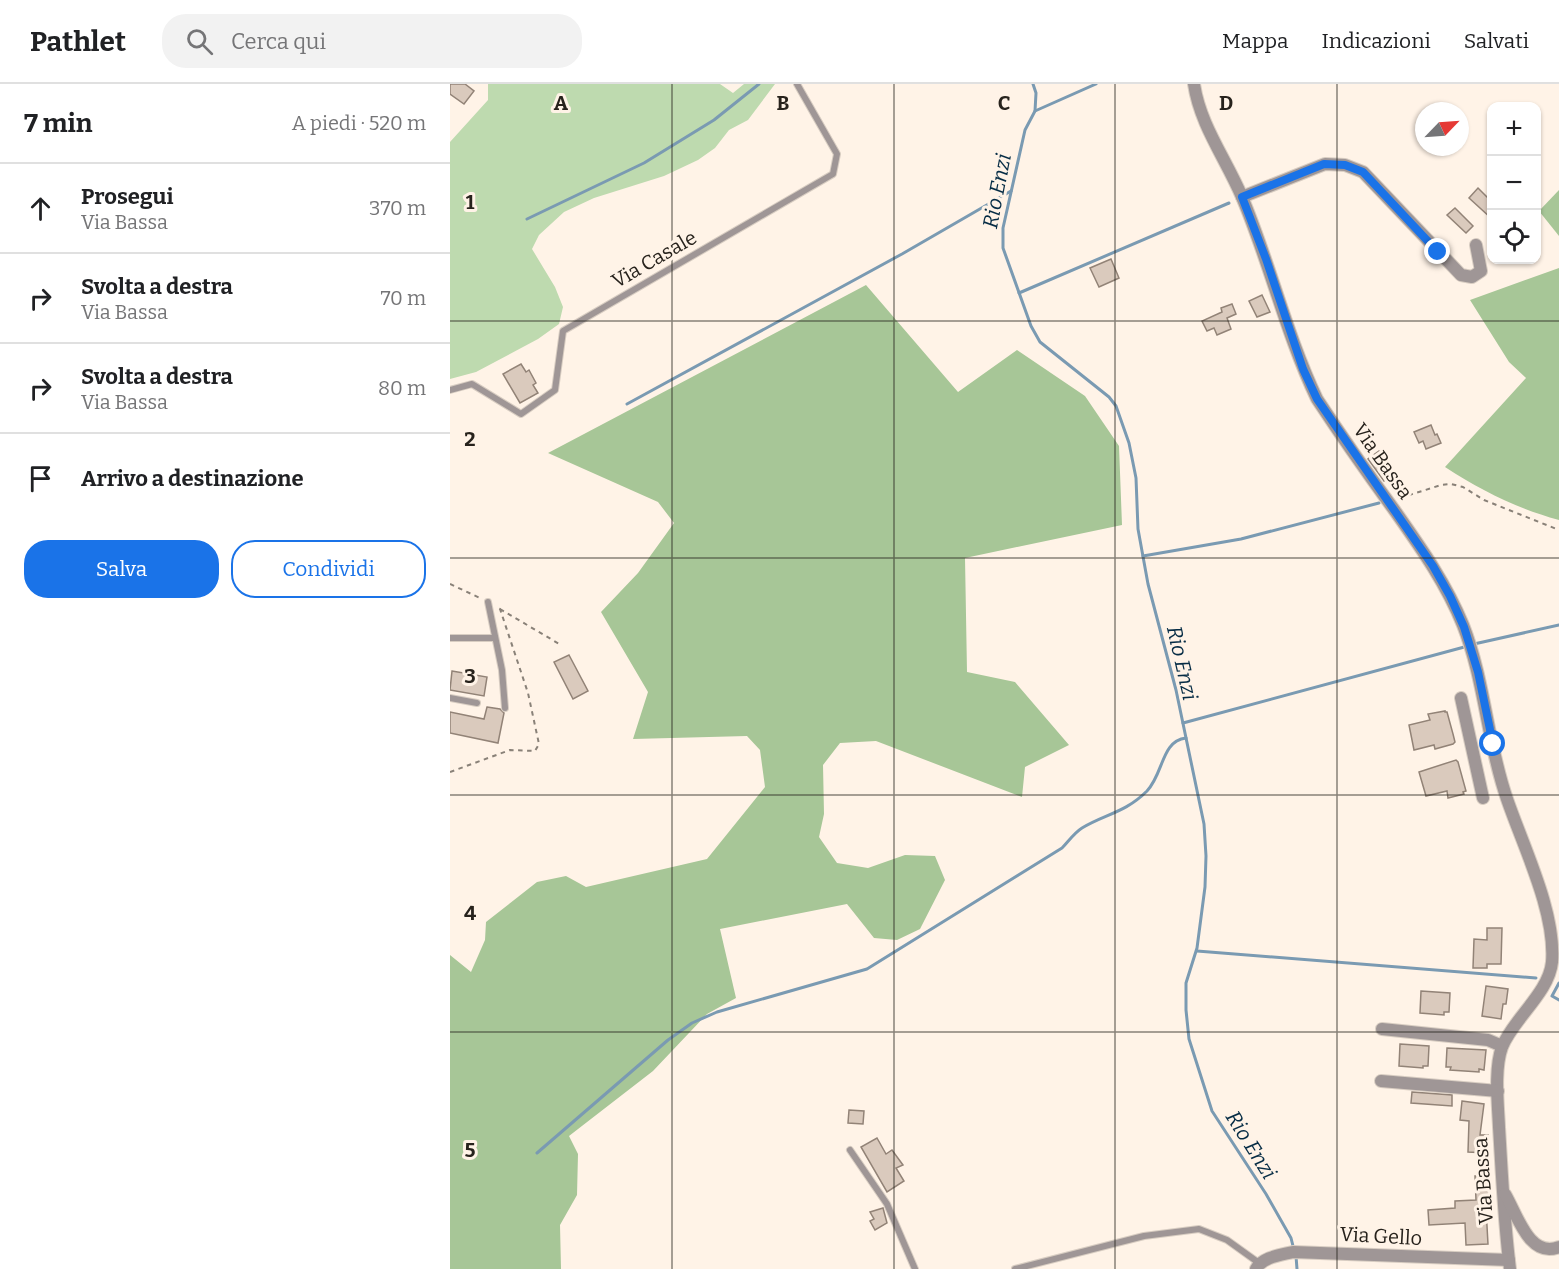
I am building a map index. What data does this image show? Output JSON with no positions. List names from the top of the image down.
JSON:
{
  "streets": {
    "street": ["Via Bassa", "Via Gello"],
    "lane": ["Via Casale"]
  },
  "crossings": [
    ["Via Bassa", "Via Gello"]
  ],
  "water": ["Rio Enzi"],
  "north": "top right",
  "page": {
    "header": "Pathlet",
    "search": "Cerca qui",
    "nav": ["Mappa", "Indicazioni", "Salvati"],
    "heading": ["7 min", "A piedi · 520 m"],
    "map_buttons": ["+", "−"],
    "list": [
      ["Prosegui", "Via Bassa", "370 m"],
      ["Svolta a destra", "Via Bassa", "70 m"],
      ["Svolta a destra", "Via Bassa", "80 m"],
      "Arrivo a destinazione"
    ],
    "buttons": ["Salva", "Condividi"]
  },
  "grid": {
    "columns": [
      "A",
      "B",
      "C",
      "D"
    ],
    "rows": [
      "1",
      "2",
      "3",
      "4",
      "5"
    ]
  }
}
